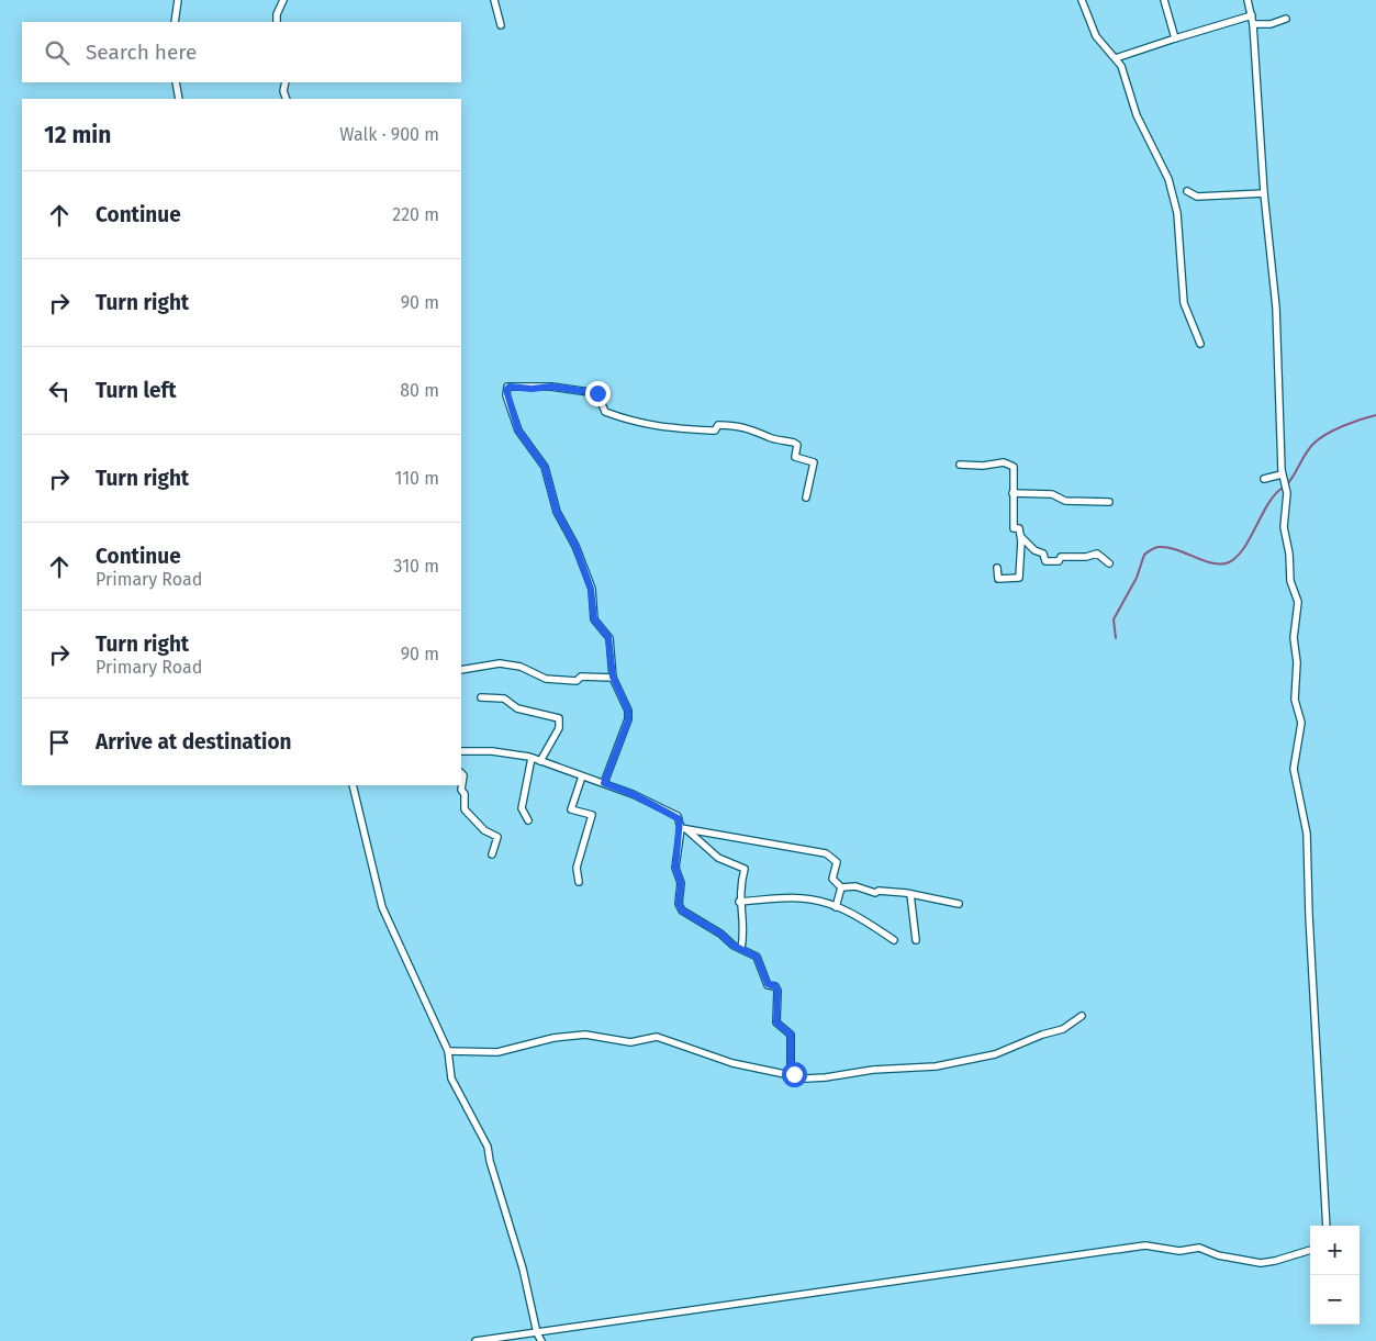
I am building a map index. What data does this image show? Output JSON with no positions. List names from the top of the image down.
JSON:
{
  "page": {
    "search": "Search here",
    "heading": ["12 min", "Walk · 900 m"],
    "list": [
      ["Continue", "220 m"],
      ["Turn right", "90 m"],
      ["Turn left", "80 m"],
      ["Turn right", "110 m"],
      ["Continue", "Primary Road", "310 m"],
      ["Turn right", "Primary Road", "90 m"],
      "Arrive at destination"
    ],
    "map_buttons": ["+", "−"]
  }
}
